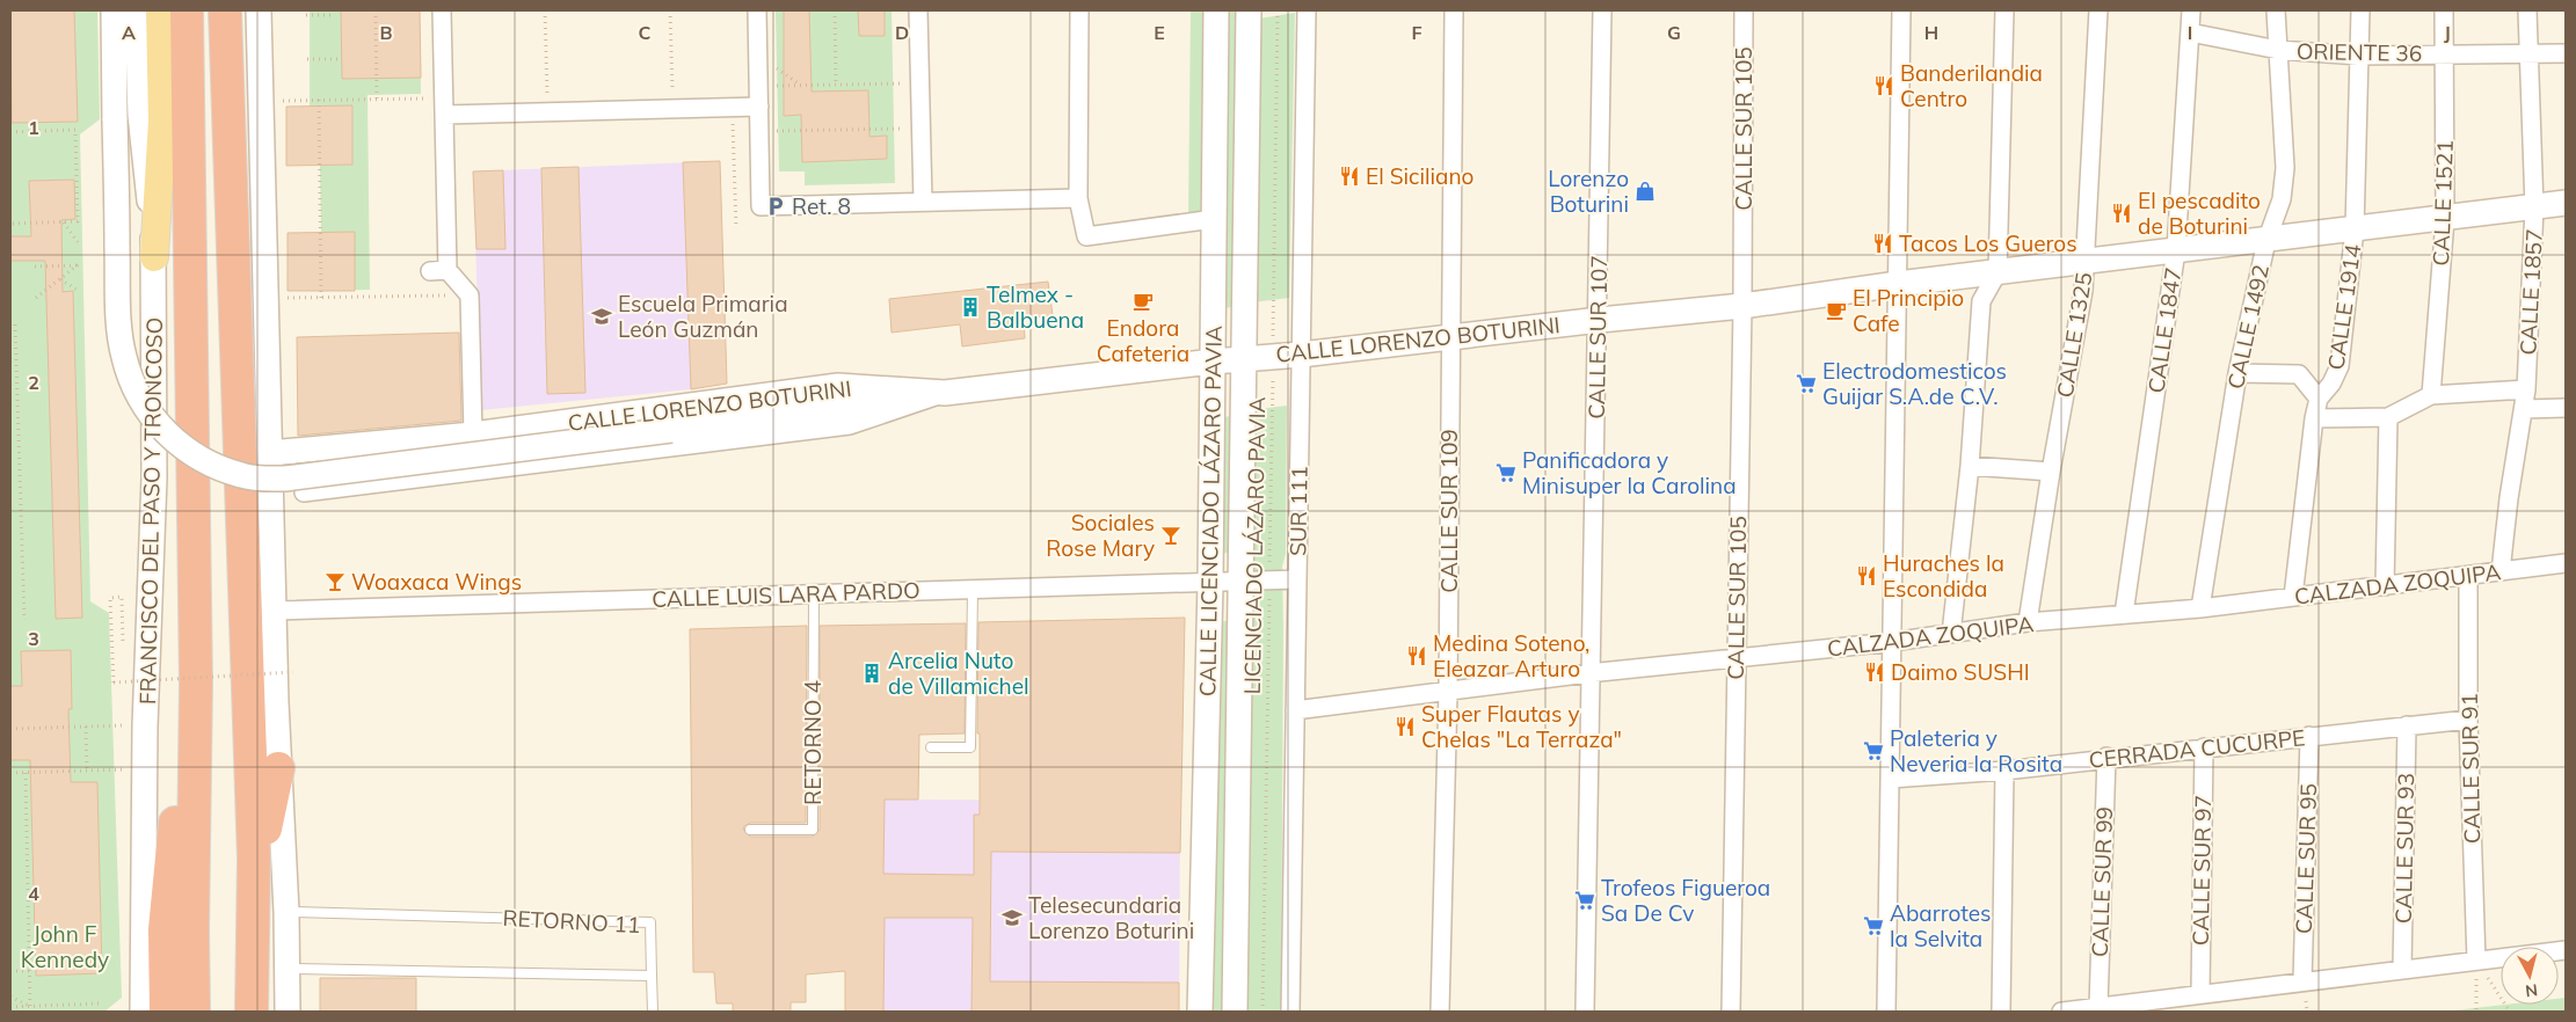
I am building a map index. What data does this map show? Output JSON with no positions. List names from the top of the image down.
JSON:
{
  "streets": {
    "highway": ["FRANCISCO DEL PASO Y TRONCOSO"],
    "main road": ["CALLE LORENZO BOTURINI", "CALLE LICENCIADO LÁZARO PAVIA"],
    "street": [
      "ORIENTE 36",
      "CALLE SUR 105",
      "CALLE 1521",
      "CALLE 1857",
      "CALLE 1914",
      "CALLE 1492",
      "CALLE 1847",
      "CALLE 1325",
      "CALLE SUR 107",
      "SUR 111",
      "CALLE SUR 109",
      "CALZADA ZOQUIPA",
      "CALLE LUIS LARA PARDO",
      "CERRADA CUCURPE",
      "CALLE SUR 91",
      "CALLE SUR 93",
      "CALLE SUR 95",
      "CALLE SUR 97",
      "CALLE SUR 99"
    ],
    "lane": ["RETORNO 4", "RETORNO 11"],
    "path": ["LICENCIADO LÁZARO PAVIA"]
  },
  "crossings": [
    ["ORIENTE 36", "CALLE 1521"],
    ["ORIENTE 36", "CALLE 1857"],
    ["ORIENTE 36", "CALLE 1914"],
    ["ORIENTE 36", "CALLE 1492"],
    ["ORIENTE 36", "CALLE 1847"],
    ["CALLE SUR 105", "CALLE LORENZO BOTURINI"],
    ["CALLE SUR 105", "CALZADA ZOQUIPA"],
    ["CALLE 1521", "CALLE LORENZO BOTURINI"],
    ["CALLE 1857", "CALLE LORENZO BOTURINI"],
    ["CALLE 1857", "CALZADA ZOQUIPA"],
    ["CALLE 1914", "CALLE LORENZO BOTURINI"],
    ["CALLE 1914", "CALZADA ZOQUIPA"],
    ["CALLE 1492", "CALLE LORENZO BOTURINI"],
    ["CALLE 1492", "CALZADA ZOQUIPA"],
    ["CALLE 1847", "CALLE LORENZO BOTURINI"],
    ["CALLE 1847", "CALZADA ZOQUIPA"],
    ["CALLE 1325", "CALLE LORENZO BOTURINI"],
    ["CALLE 1325", "CALZADA ZOQUIPA"],
    ["CALLE SUR 107", "CALLE LORENZO BOTURINI"],
    ["CALLE SUR 107", "CALZADA ZOQUIPA"],
    ["CALLE LORENZO BOTURINI", "CALLE LICENCIADO LÁZARO PAVIA"],
    ["CALLE LORENZO BOTURINI", "SUR 111"],
    ["CALLE LORENZO BOTURINI", "CALLE SUR 109"],
    ["CALLE LORENZO BOTURINI", "LICENCIADO LÁZARO PAVIA"],
    ["CALLE LICENCIADO LÁZARO PAVIA", "CALLE LUIS LARA PARDO"],
    ["SUR 111", "CALZADA ZOQUIPA"],
    ["SUR 111", "CALLE LUIS LARA PARDO"],
    ["CALLE SUR 109", "CALZADA ZOQUIPA"],
    ["LICENCIADO LÁZARO PAVIA", "CALLE LUIS LARA PARDO"],
    ["CALZADA ZOQUIPA", "CALLE SUR 91"],
    ["CALLE LUIS LARA PARDO", "RETORNO 4"],
    ["CERRADA CUCURPE", "CALLE SUR 91"],
    ["CERRADA CUCURPE", "CALLE SUR 93"],
    ["CERRADA CUCURPE", "CALLE SUR 95"],
    ["CERRADA CUCURPE", "CALLE SUR 97"],
    ["CERRADA CUCURPE", "CALLE SUR 99"]
  ],
  "parks": ["John F Kennedy"],
  "places": {
    "restaurant": [
      "Banderilandia Centro",
      "El Siciliano",
      "El pescadito de Boturini",
      "Tacos Los Gueros",
      "Huraches la Escondida",
      "Medina Soteno, Eleazar Arturo",
      "Daimo SUSHI",
      "Super Flautas y Chelas \"La Terraza\""
    ],
    "shop": ["Lorenzo Boturini"],
    "parking": ["Ret. 8"],
    "cafe": ["Endora Cafeteria", "El Principio Cafe"],
    "building": ["Telmex - Balbuena", "Arcelia Nuto de Villamichel"],
    "school or university": ["Escuela Primaria León Guzmán", "Telesecundaria Lorenzo Boturini"],
    "supermarket": [
      "Electrodomesticos Guijar S.A.de C.V.",
      "Panificadora y Minisuper la Carolina",
      "Paleteria y Neveria la Rosita",
      "Trofeos Figueroa Sa De Cv",
      "Abarrotes la Selvita"
    ],
    "bar": ["Sociales Rose Mary", "Woaxaca Wings"]
  },
  "north": "bottom",
  "grid": {
    "columns": [
      "A",
      "B",
      "C",
      "D",
      "E",
      "F",
      "G",
      "H",
      "I",
      "J"
    ],
    "rows": [
      "1",
      "2",
      "3",
      "4"
    ]
  }
}
